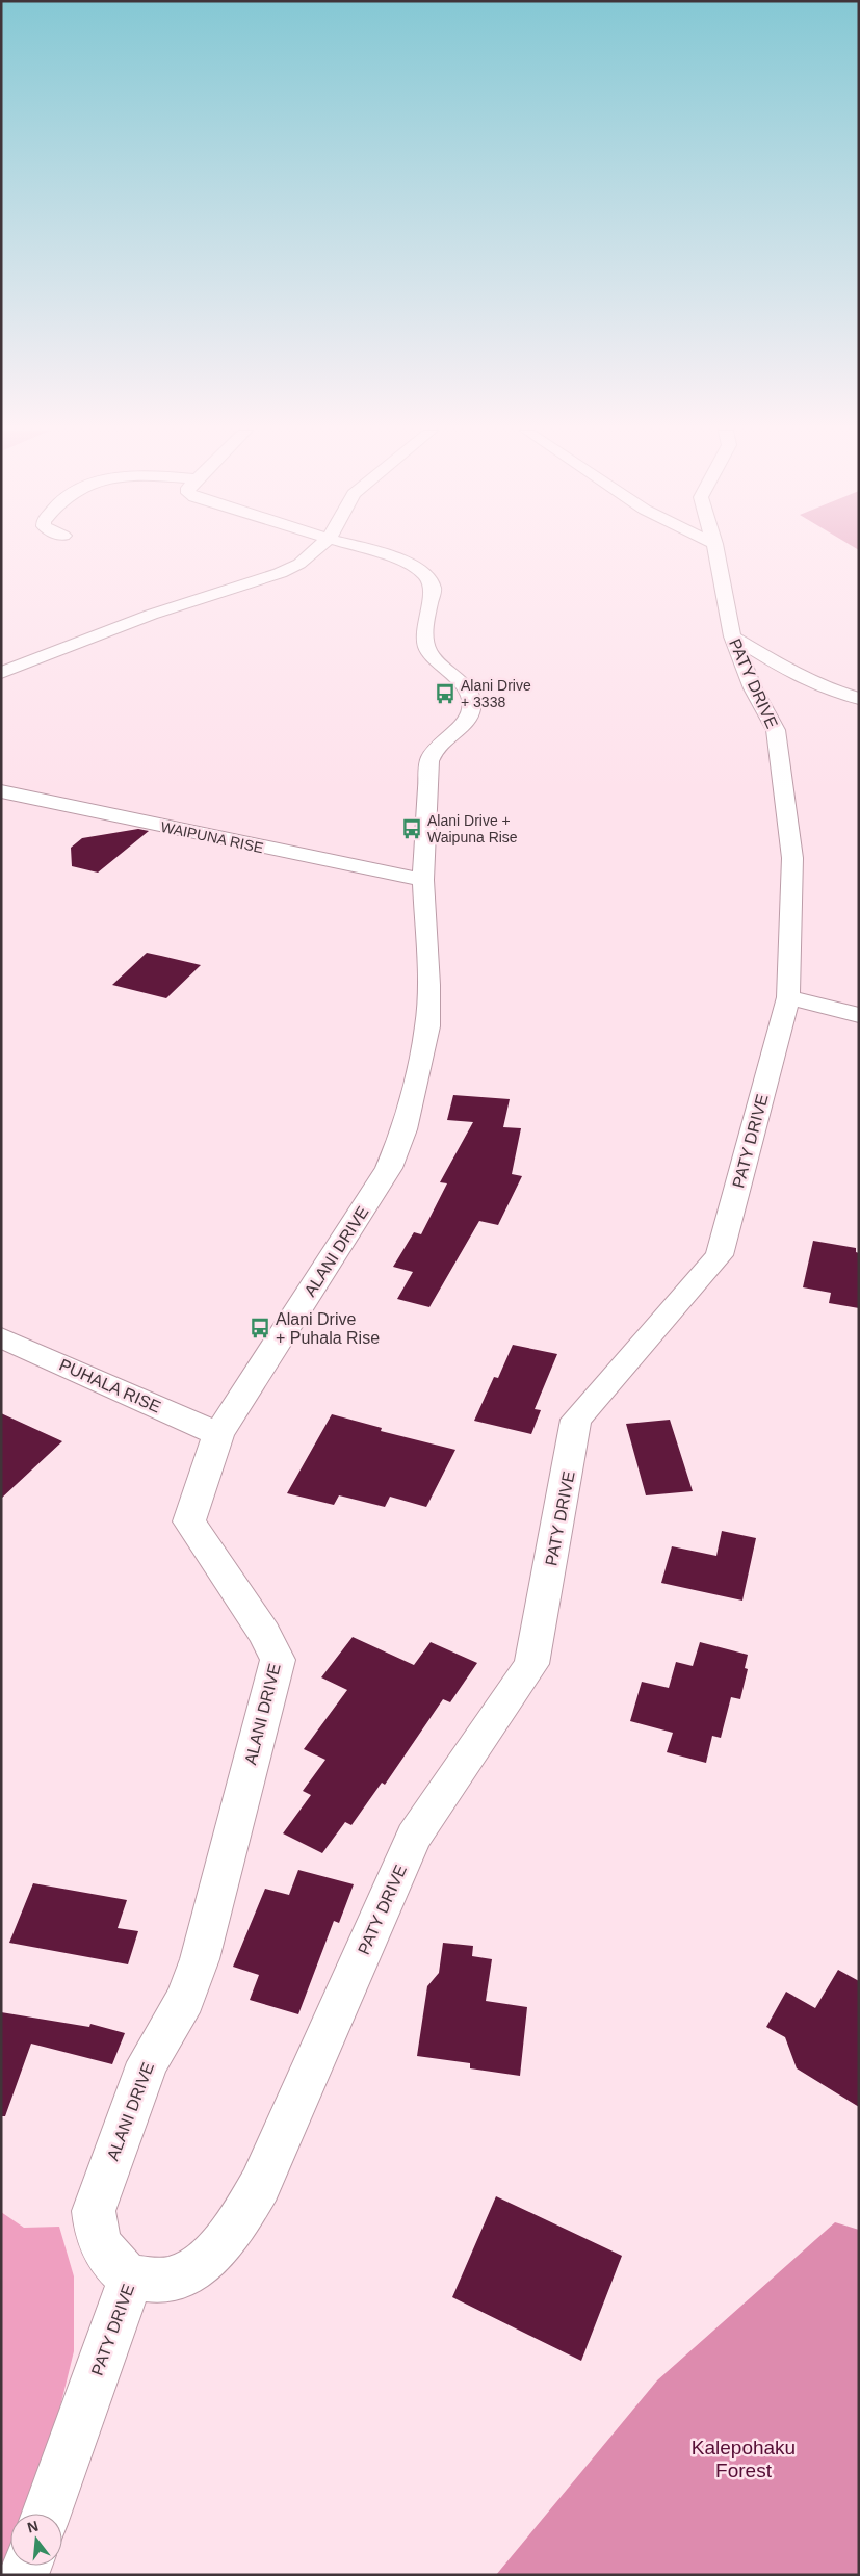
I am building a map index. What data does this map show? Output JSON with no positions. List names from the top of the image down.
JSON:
{
  "streets": {
    "street": [
      "PATY DRIVE",
      "WAIPUNA RISE",
      "ALANI DRIVE",
      "PUHALA RISE"
    ]
  },
  "crossings": [
    ["PATY DRIVE", "ALANI DRIVE"],
    ["WAIPUNA RISE", "ALANI DRIVE"],
    ["ALANI DRIVE", "PUHALA RISE"]
  ],
  "parks": ["Kalepohaku Forest"],
  "places": {
    "bus stop": ["Alani Drive + 3338", "Alani Drive + Waipuna Rise", "Alani Drive + Puhala Rise"]
  },
  "north": "top"
}
